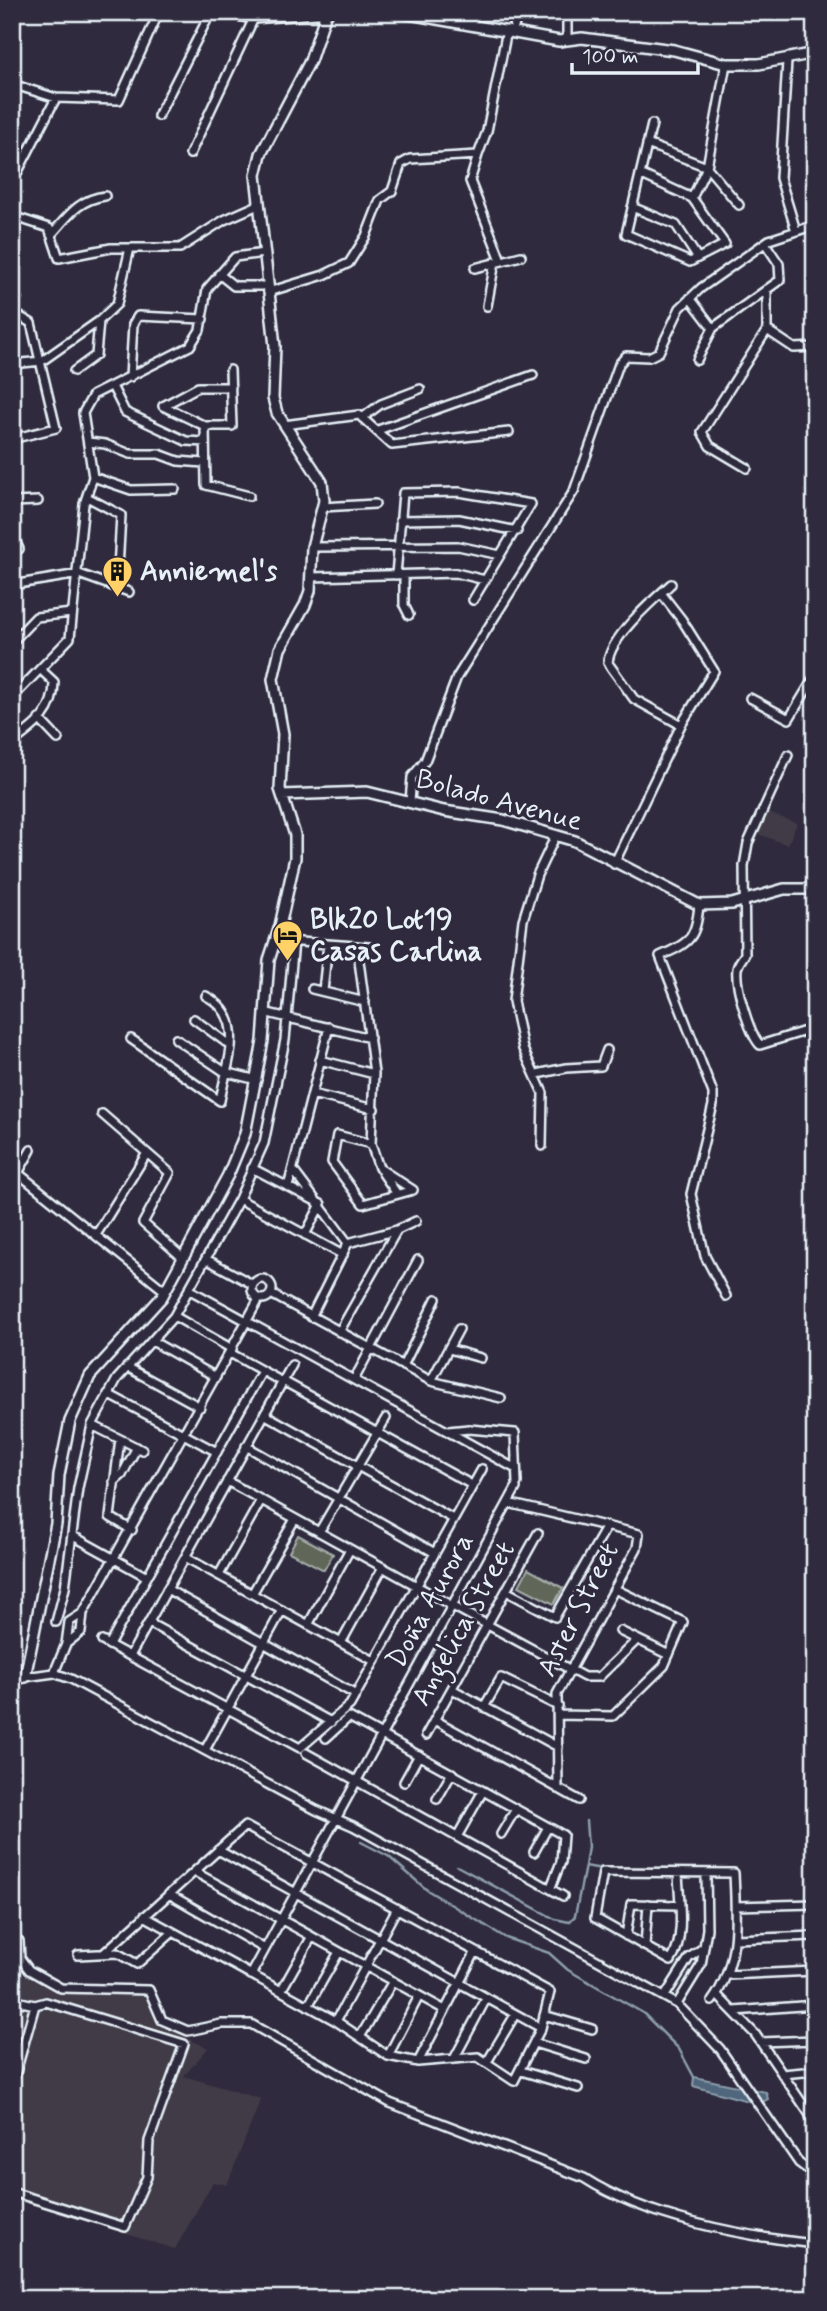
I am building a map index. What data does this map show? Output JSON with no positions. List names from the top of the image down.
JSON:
{
  "streets": {
    "street": [
      "Bolado Avenue",
      "Doña Aurora",
      "Aster Street",
      "Angelica Street"
    ]
  },
  "places": {
    "building": ["Anniemel's"],
    "hotel": ["Blk20 Lot19 Casas Carlina"]
  },
  "scale_bar": "100 m"
}
